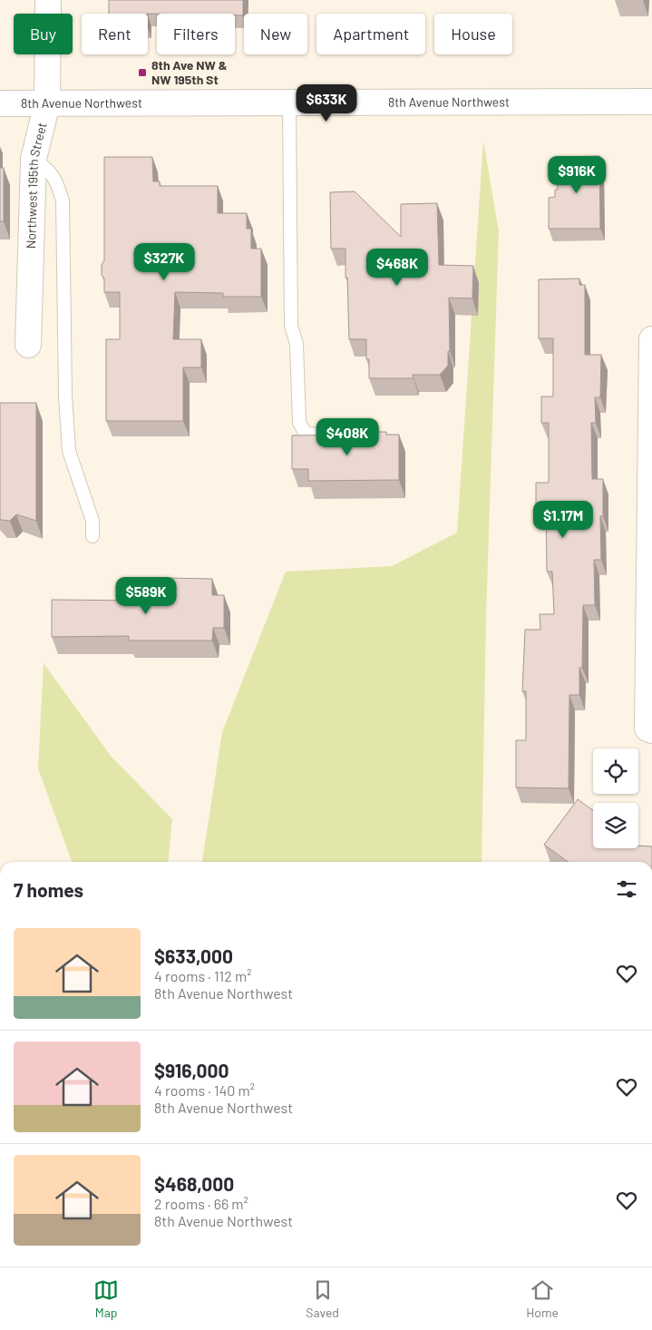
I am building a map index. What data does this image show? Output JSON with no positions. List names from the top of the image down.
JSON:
{
  "streets": {
    "street": ["8th Avenue Northwest", "Northwest 195th Street"]
  },
  "crossings": [
    ["8th Avenue Northwest", "Northwest 195th Street"]
  ],
  "places": {
    "transit": ["8th Ave NW & NW 195th St"]
  },
  "page": {
    "chip": [
      "Buy",
      "Rent",
      "Filters",
      "New",
      "Apartment",
      "House"
    ],
    "price": [
      "$633K",
      "$916K",
      "$327K",
      "$468K",
      "$408K",
      "$1.17M",
      "$589K"
    ],
    "heading": "7 homes",
    "list": [
      {
        "name": "$633,000",
        "note": "4 rooms · 112 m² · 8th Avenue Northwest"
      },
      {
        "name": "$916,000",
        "note": "4 rooms · 140 m² · 8th Avenue Northwest"
      },
      {
        "name": "$468,000",
        "note": "2 rooms · 66 m² · 8th Avenue Northwest"
      }
    ],
    "tabs": ["Map", "Saved", "Home"]
  }
}
